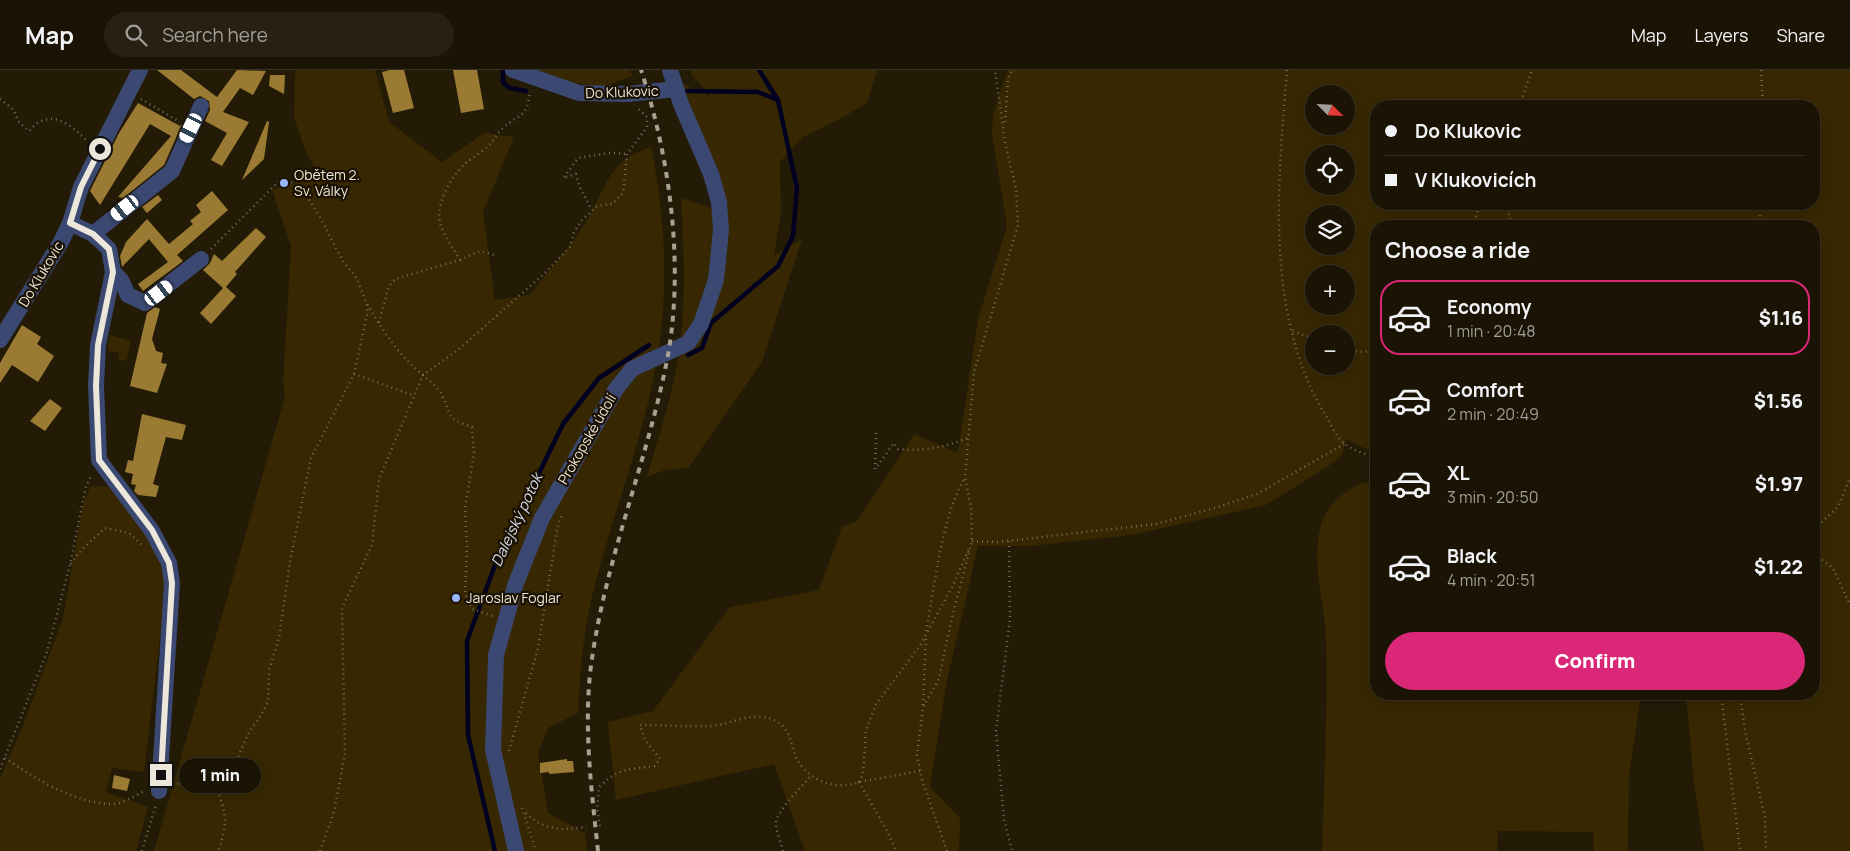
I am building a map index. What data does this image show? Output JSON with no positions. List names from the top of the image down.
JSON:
{
  "streets": {
    "street": ["Do Klukovic", "Prokopské údolí"]
  },
  "crossings": [
    ["Do Klukovic", "Prokopské údolí"]
  ],
  "water": ["Dalejský potok"],
  "places": ["Obětem 2. Sv. Války", "Jaroslav Foglar"],
  "north": "bottom right",
  "page": {
    "header": "Map",
    "search": "Search here",
    "nav": ["Map", "Layers", "Share"],
    "map_buttons": ["+", "−"],
    "banner": ["Do Klukovic", "V Klukovicích"],
    "heading": "Choose a ride",
    "list": [
      {
        "name": "Economy",
        "note": "1 min · 20:48",
        "value": "$1.16"
      },
      {
        "name": "Comfort",
        "note": "2 min · 20:49",
        "value": "$1.56"
      },
      {
        "name": "XL",
        "note": "3 min · 20:50",
        "value": "$1.97"
      },
      {
        "name": "Black",
        "note": "4 min · 20:51",
        "value": "$1.22"
      }
    ],
    "buttons": "Confirm",
    "bubble": "1 min"
  }
}
